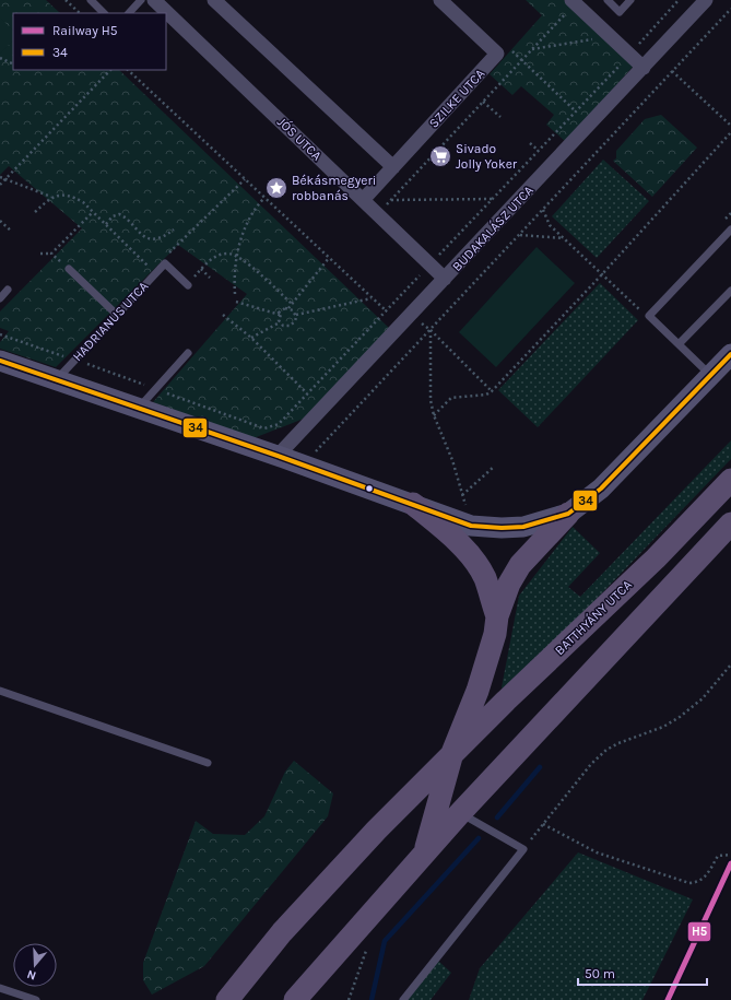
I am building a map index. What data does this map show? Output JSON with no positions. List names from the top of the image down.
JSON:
{
  "streets": {
    "main road": ["BATTHYÁNY UTCA"],
    "street": ["SZILKE UTCA", "JÓS UTCA", "BUDAKALÁSZ UTCA"],
    "lane": ["HADRIANUS UTCA"]
  },
  "crossings": [
    ["SZILKE UTCA", "JÓS UTCA"],
    ["JÓS UTCA", "BUDAKALÁSZ UTCA"]
  ],
  "places": {
    "supermarket": ["Sivado Jolly Yoker"],
    "place": ["Békásmegyeri robbanás"]
  },
  "lines": ["transit line 34", "rail line H5"],
  "legend": ["Railway H5", "34"],
  "scale_bar": "50 m",
  "north": "bottom"
}
